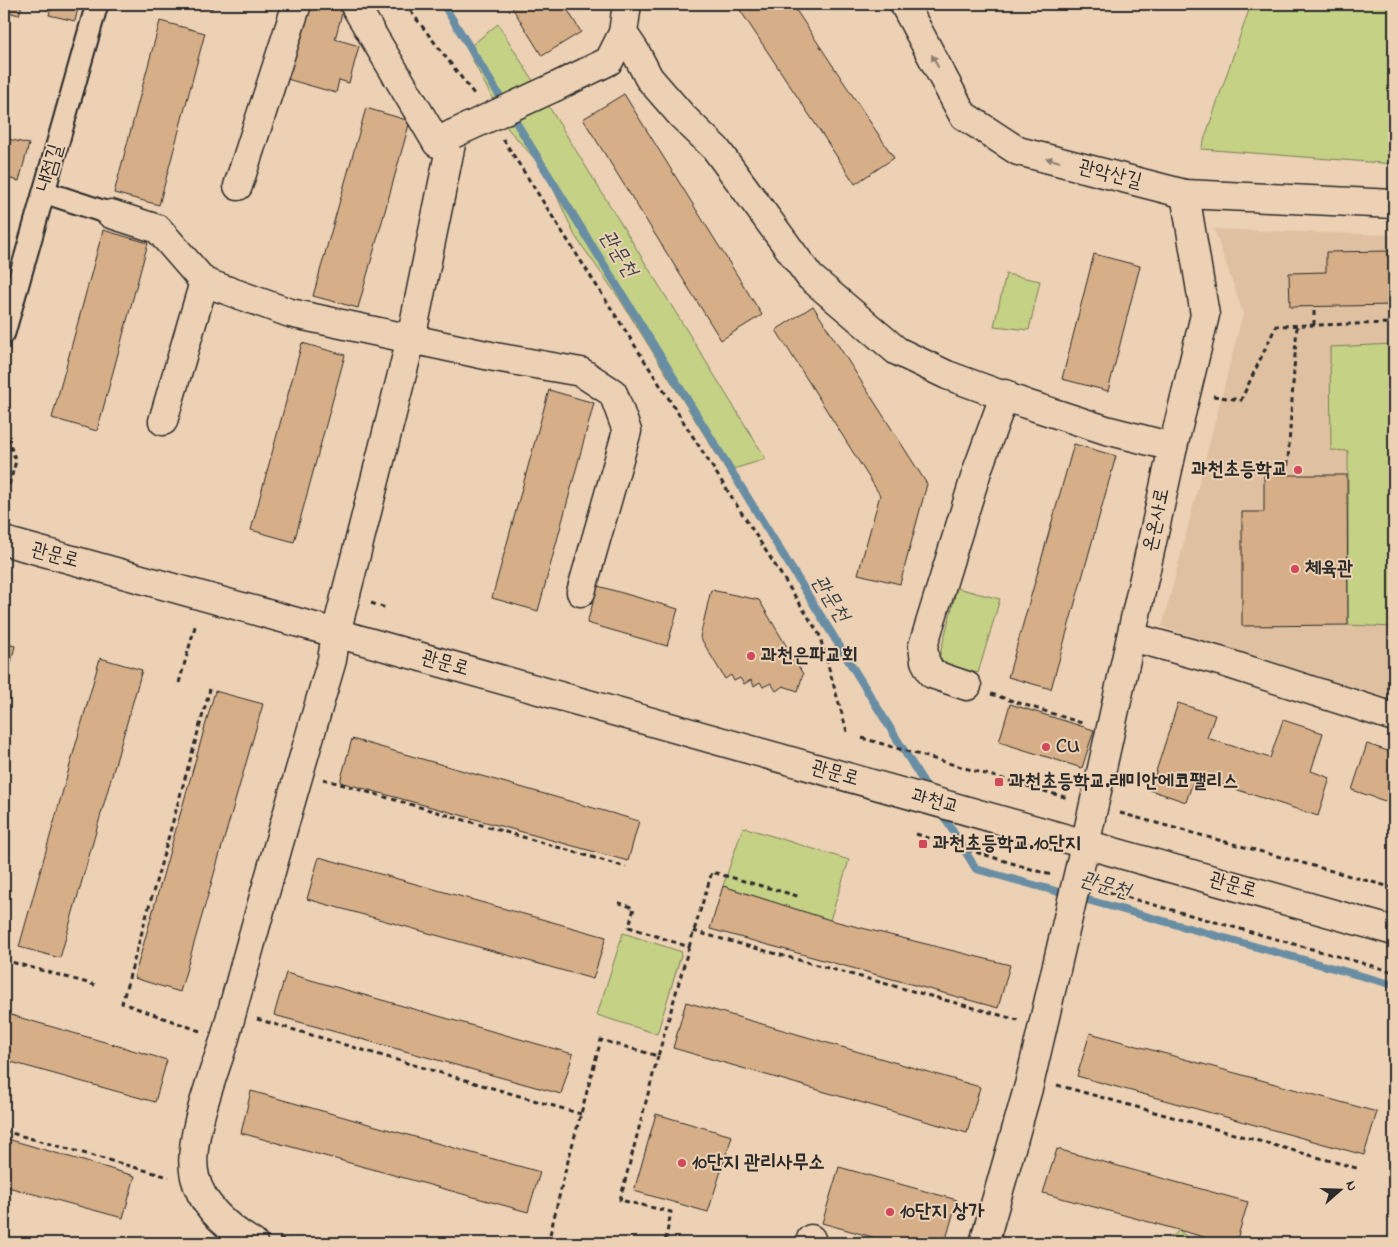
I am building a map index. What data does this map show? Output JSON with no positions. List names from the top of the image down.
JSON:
{
  "streets": {
    "street": [
      "내점길",
      "관악산길",
      "온온사로",
      "관문로",
      "과천교"
    ]
  },
  "crossings": [
    ["관악산길", "온온사로"],
    ["온온사로", "관문로"],
    ["관문로", "과천교"]
  ],
  "water": ["관문천"],
  "places": {
    "other": [
      "과천초등학교",
      "체육관",
      "과천은파교회",
      "CU",
      "10단지 관리사무소",
      "10단지 상가"
    ],
    "transit": ["과천초등학교.래미안에코팰리스", "과천초등학교.10단지"]
  },
  "north": "right"
}
